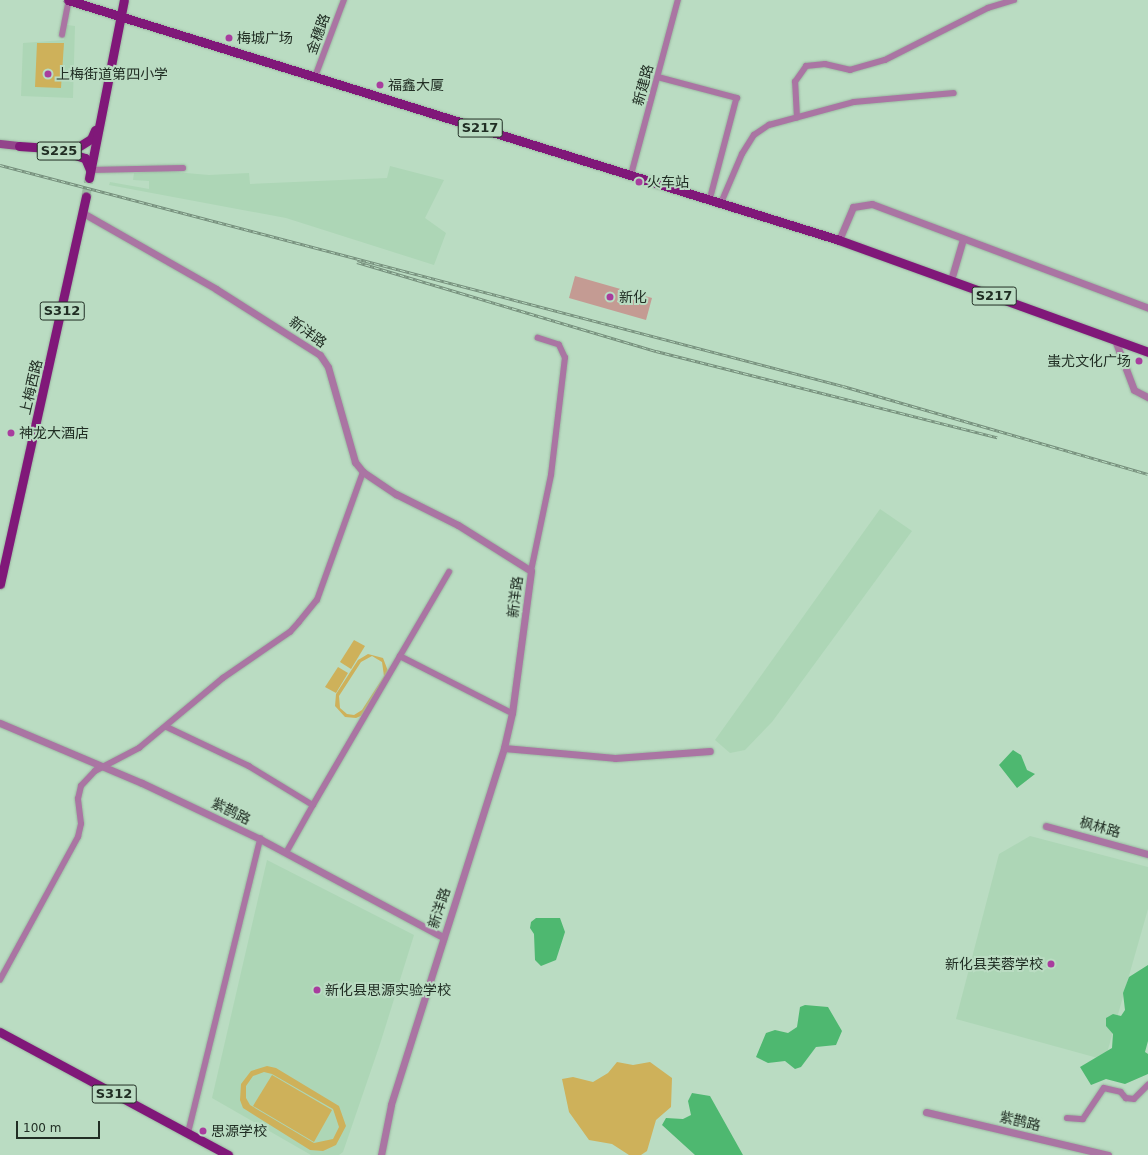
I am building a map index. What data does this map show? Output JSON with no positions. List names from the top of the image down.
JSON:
{
  "streets": {
    "main road": [
      "S217",
      "S225",
      "S312",
      "上梅西路"
    ],
    "street": [
      "金穗路",
      "新建路",
      "新洋路",
      "紫鹊路",
      "枫林路"
    ]
  },
  "crossings": [
    ["金穗路", "S217"],
    ["新建路", "S217"],
    ["新洋路", "上梅西路"],
    ["新洋路", "紫鹊路"]
  ],
  "places": [
    "梅城广场",
    "上梅街道第四小学",
    "福鑫大厦",
    "火车站",
    "新化",
    "蚩尤文化广场",
    "神龙大酒店",
    "新化县芙蓉学校",
    "新化县思源实验学校",
    "思源学校"
  ],
  "scale_bar": "100 m"
}
